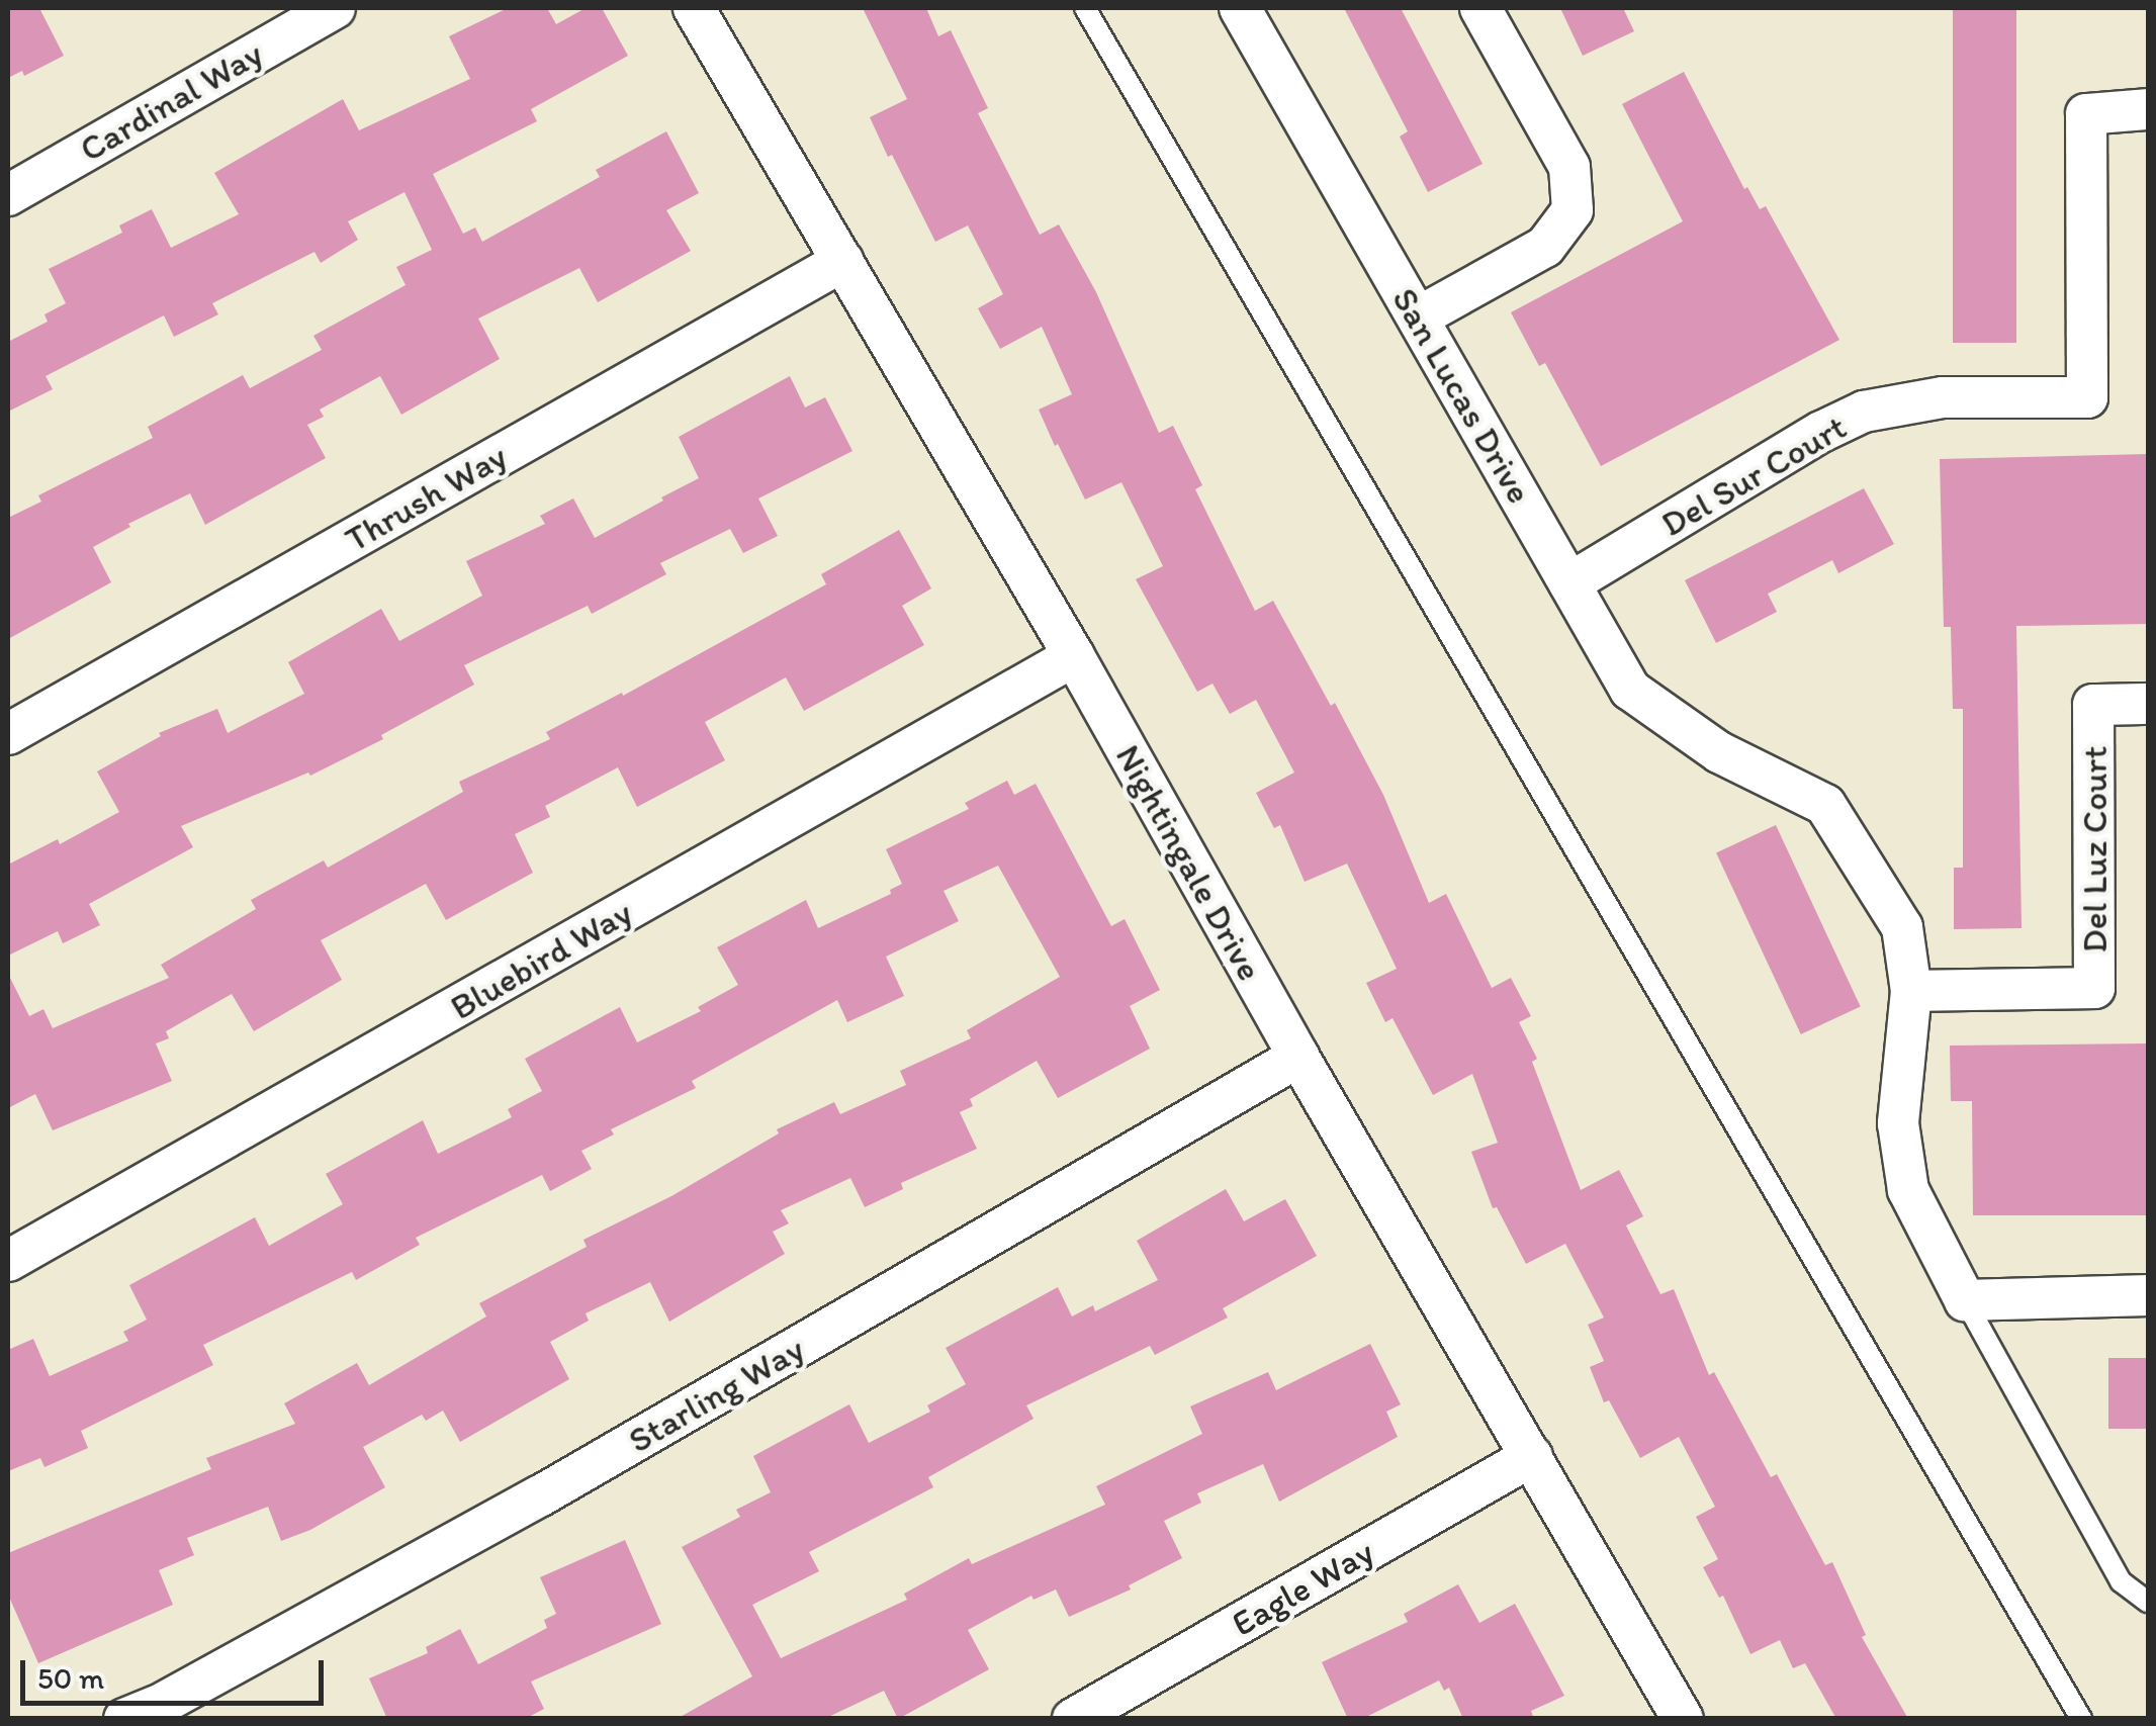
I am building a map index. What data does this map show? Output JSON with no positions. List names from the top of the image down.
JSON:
{
  "streets": {
    "street": [
      "Cardinal Way",
      "San Lucas Drive",
      "Del Sur Court",
      "Thrush Way",
      "Del Luz Court",
      "Nightingale Drive",
      "Bluebird Way",
      "Starling Way",
      "Eagle Way"
    ]
  },
  "crossings": [
    ["San Lucas Drive", "Del Sur Court"],
    ["San Lucas Drive", "Del Luz Court"],
    ["Thrush Way", "Nightingale Drive"],
    ["Nightingale Drive", "Bluebird Way"],
    ["Nightingale Drive", "Starling Way"],
    ["Nightingale Drive", "Eagle Way"]
  ],
  "scale_bar": "50 m"
}
